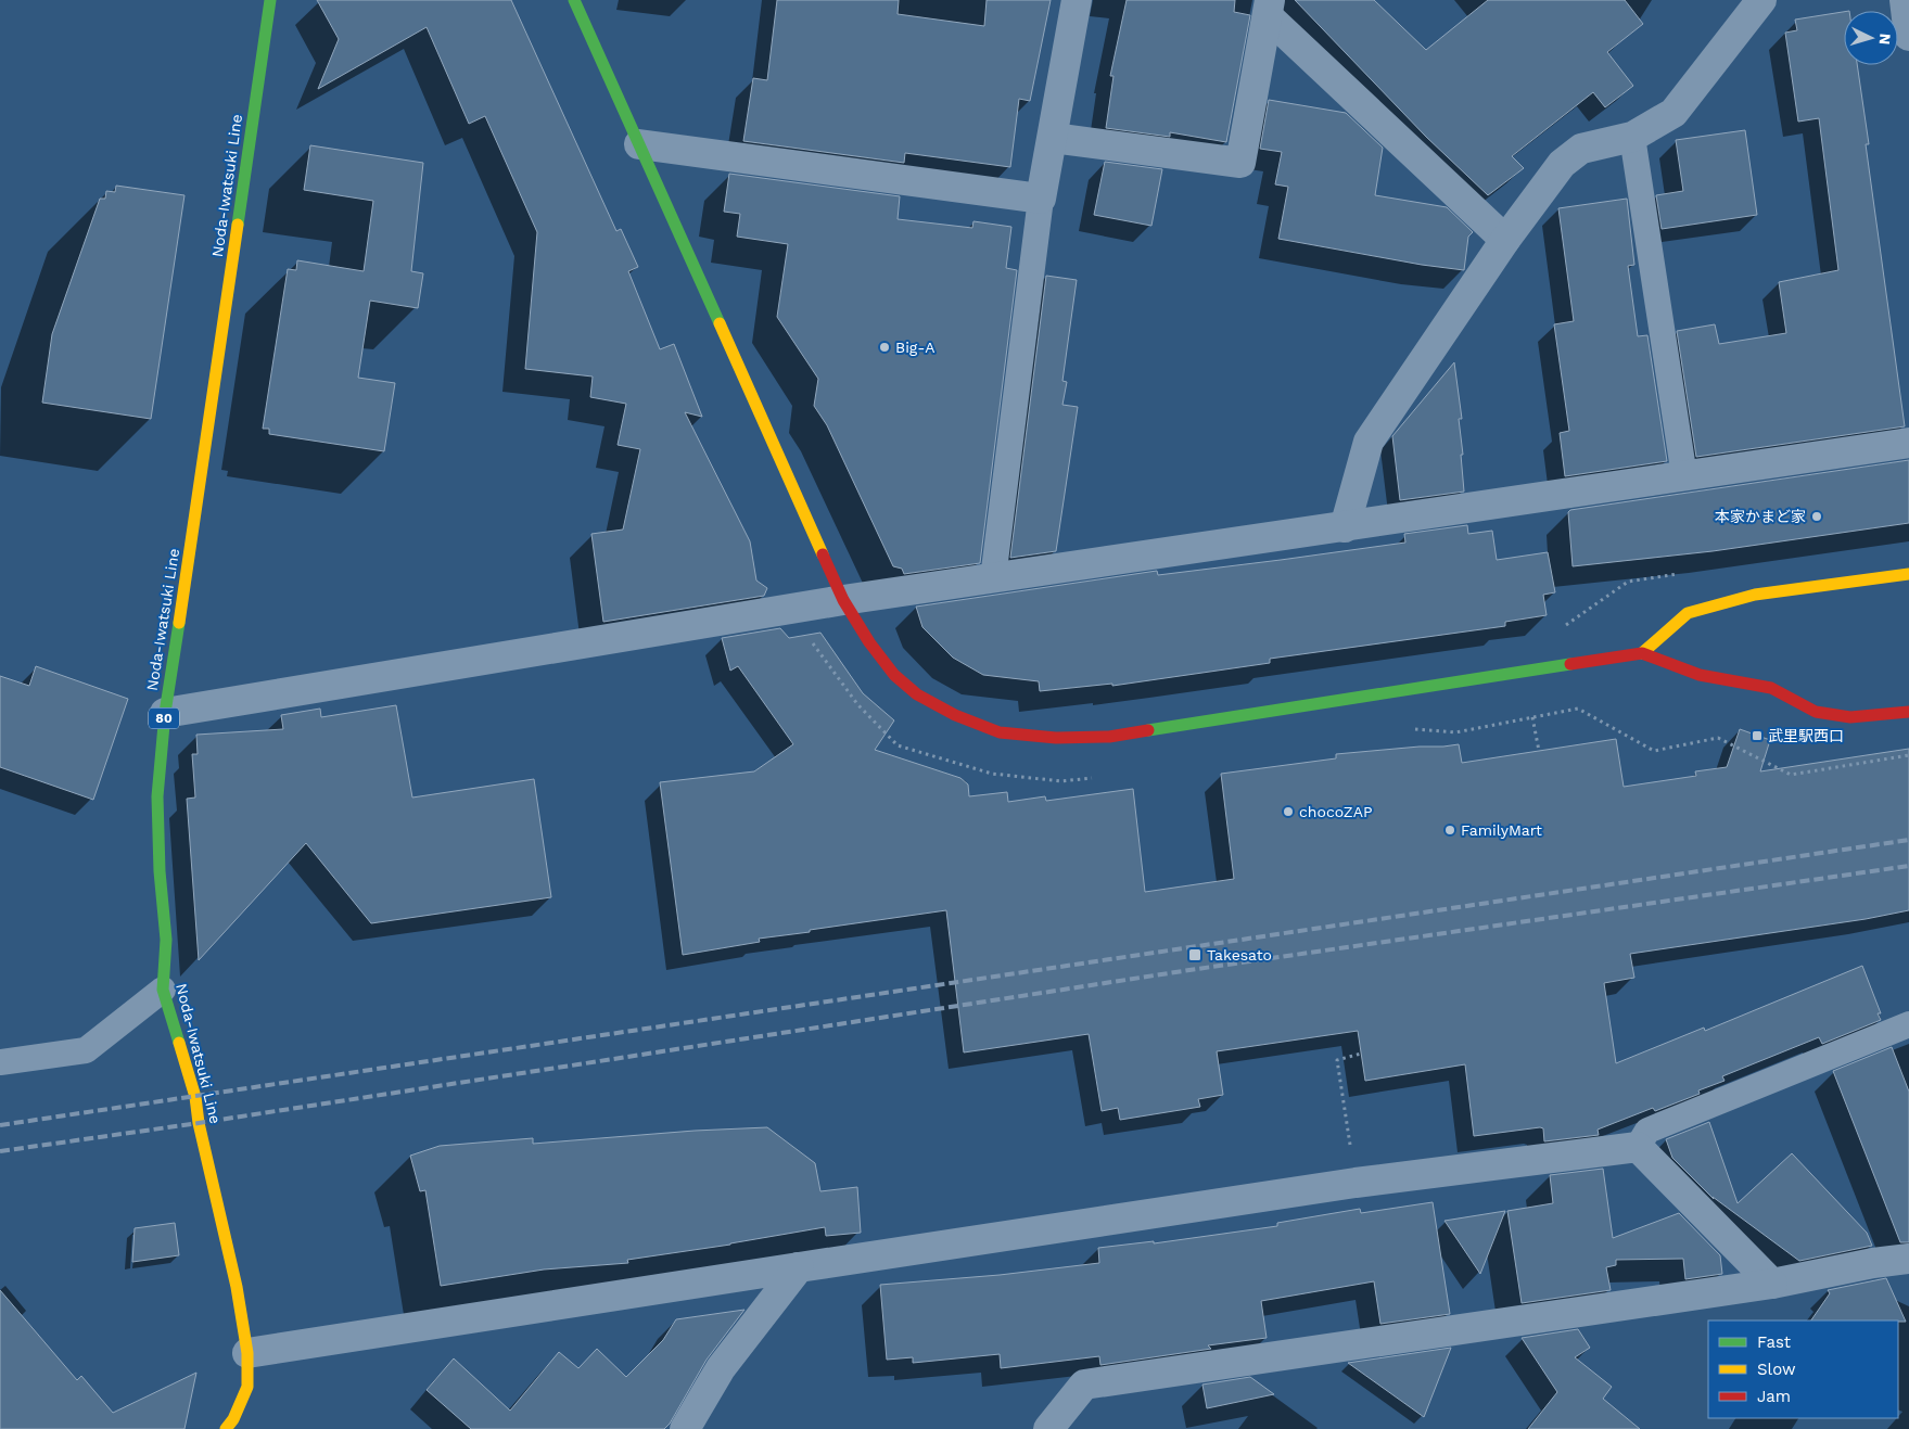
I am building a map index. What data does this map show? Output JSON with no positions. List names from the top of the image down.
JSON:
{
  "streets": {
    "street": ["Noda-Iwatsuki Line", "80"]
  },
  "places": {
    "other": [
      "Big-A",
      "本家かまど家",
      "chocoZAP",
      "FamilyMart"
    ],
    "transit": ["武里駅西口", "Takesato"]
  },
  "legend": ["Fast", "Slow", "Jam"],
  "north": "right"
}
